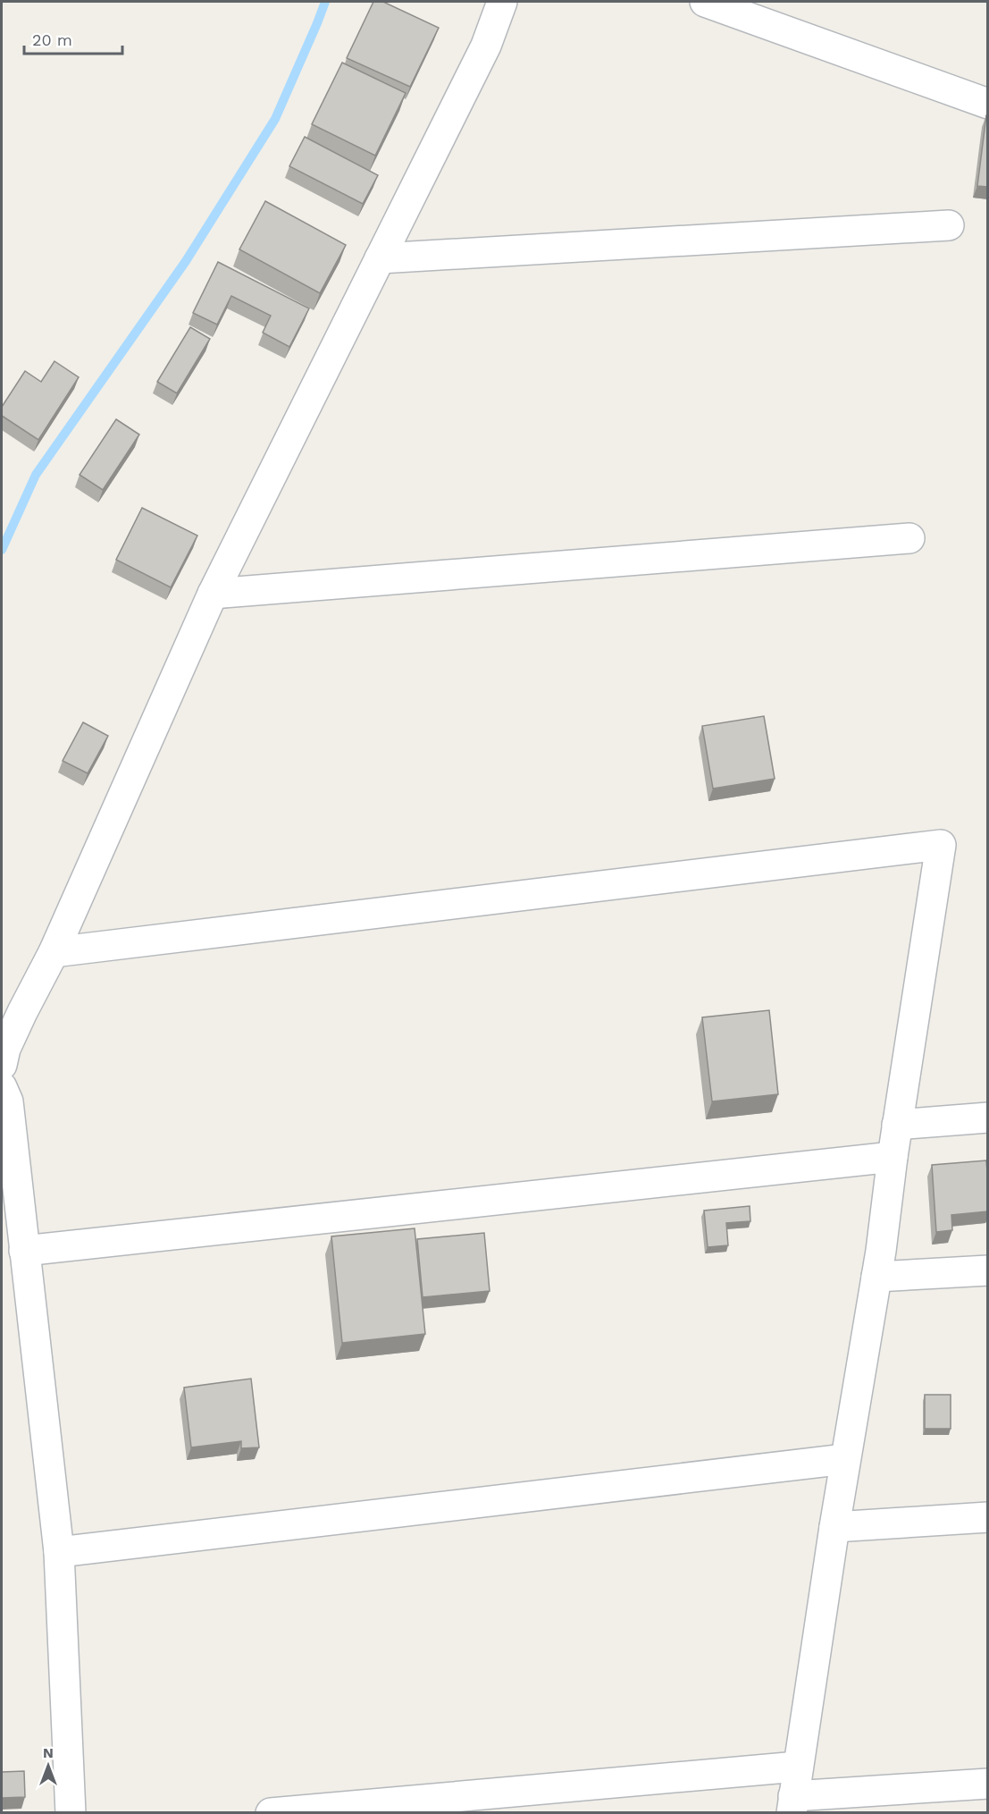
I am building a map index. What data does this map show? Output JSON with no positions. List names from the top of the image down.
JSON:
{
  "scale_bar": "20 m",
  "north": "top"
}
